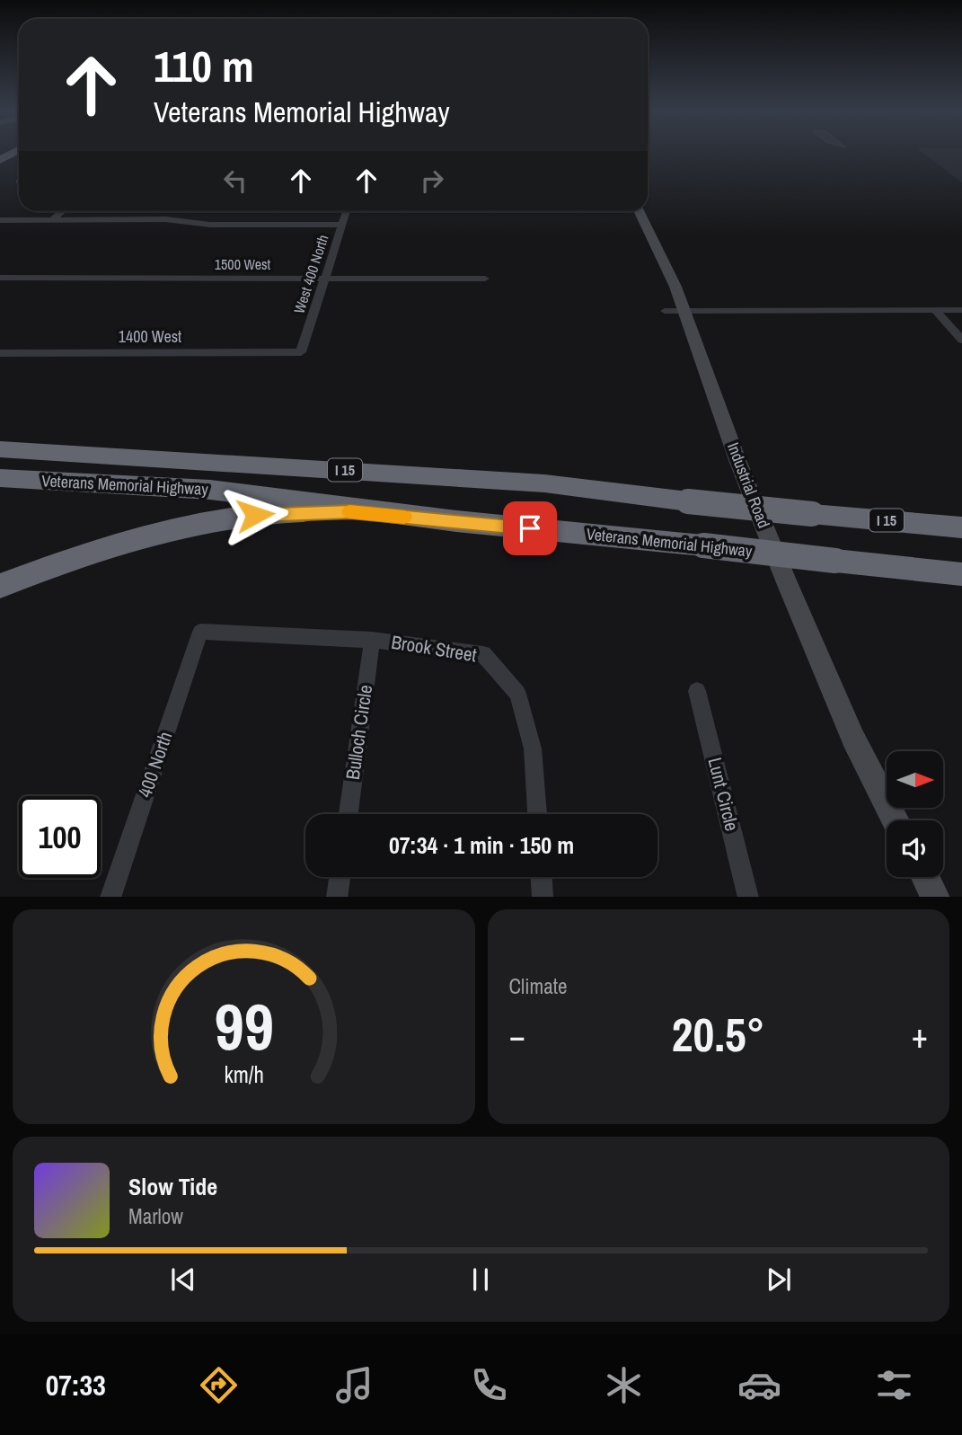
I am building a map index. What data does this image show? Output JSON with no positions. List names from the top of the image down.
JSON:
{
  "streets": {
    "highway": ["I 15", "Veterans Memorial Highway"],
    "street": [
      "1500 West",
      "West 400 North",
      "1400 West",
      "Industrial Road",
      "Brook Street",
      "Bulloch Circle",
      "400 North",
      "Lunt Circle"
    ]
  },
  "crossings": [
    ["1500 West", "West 400 North"],
    ["West 400 North", "1400 West"],
    ["Brook Street", "Bulloch Circle"],
    ["Brook Street", "400 North"]
  ],
  "north": "right",
  "page": {
    "turn": ["110 m", "Veterans Memorial Highway"],
    "limit": "100",
    "trip": "07:34 · 1 min · 150 m",
    "tile": "Climate",
    "heat": ["−", "20.5°", "+"],
    "song": ["Slow Tide", "Marlow"],
    "tabs": "07:33",
    "gauge": ["99", "km/h"]
  }
}
